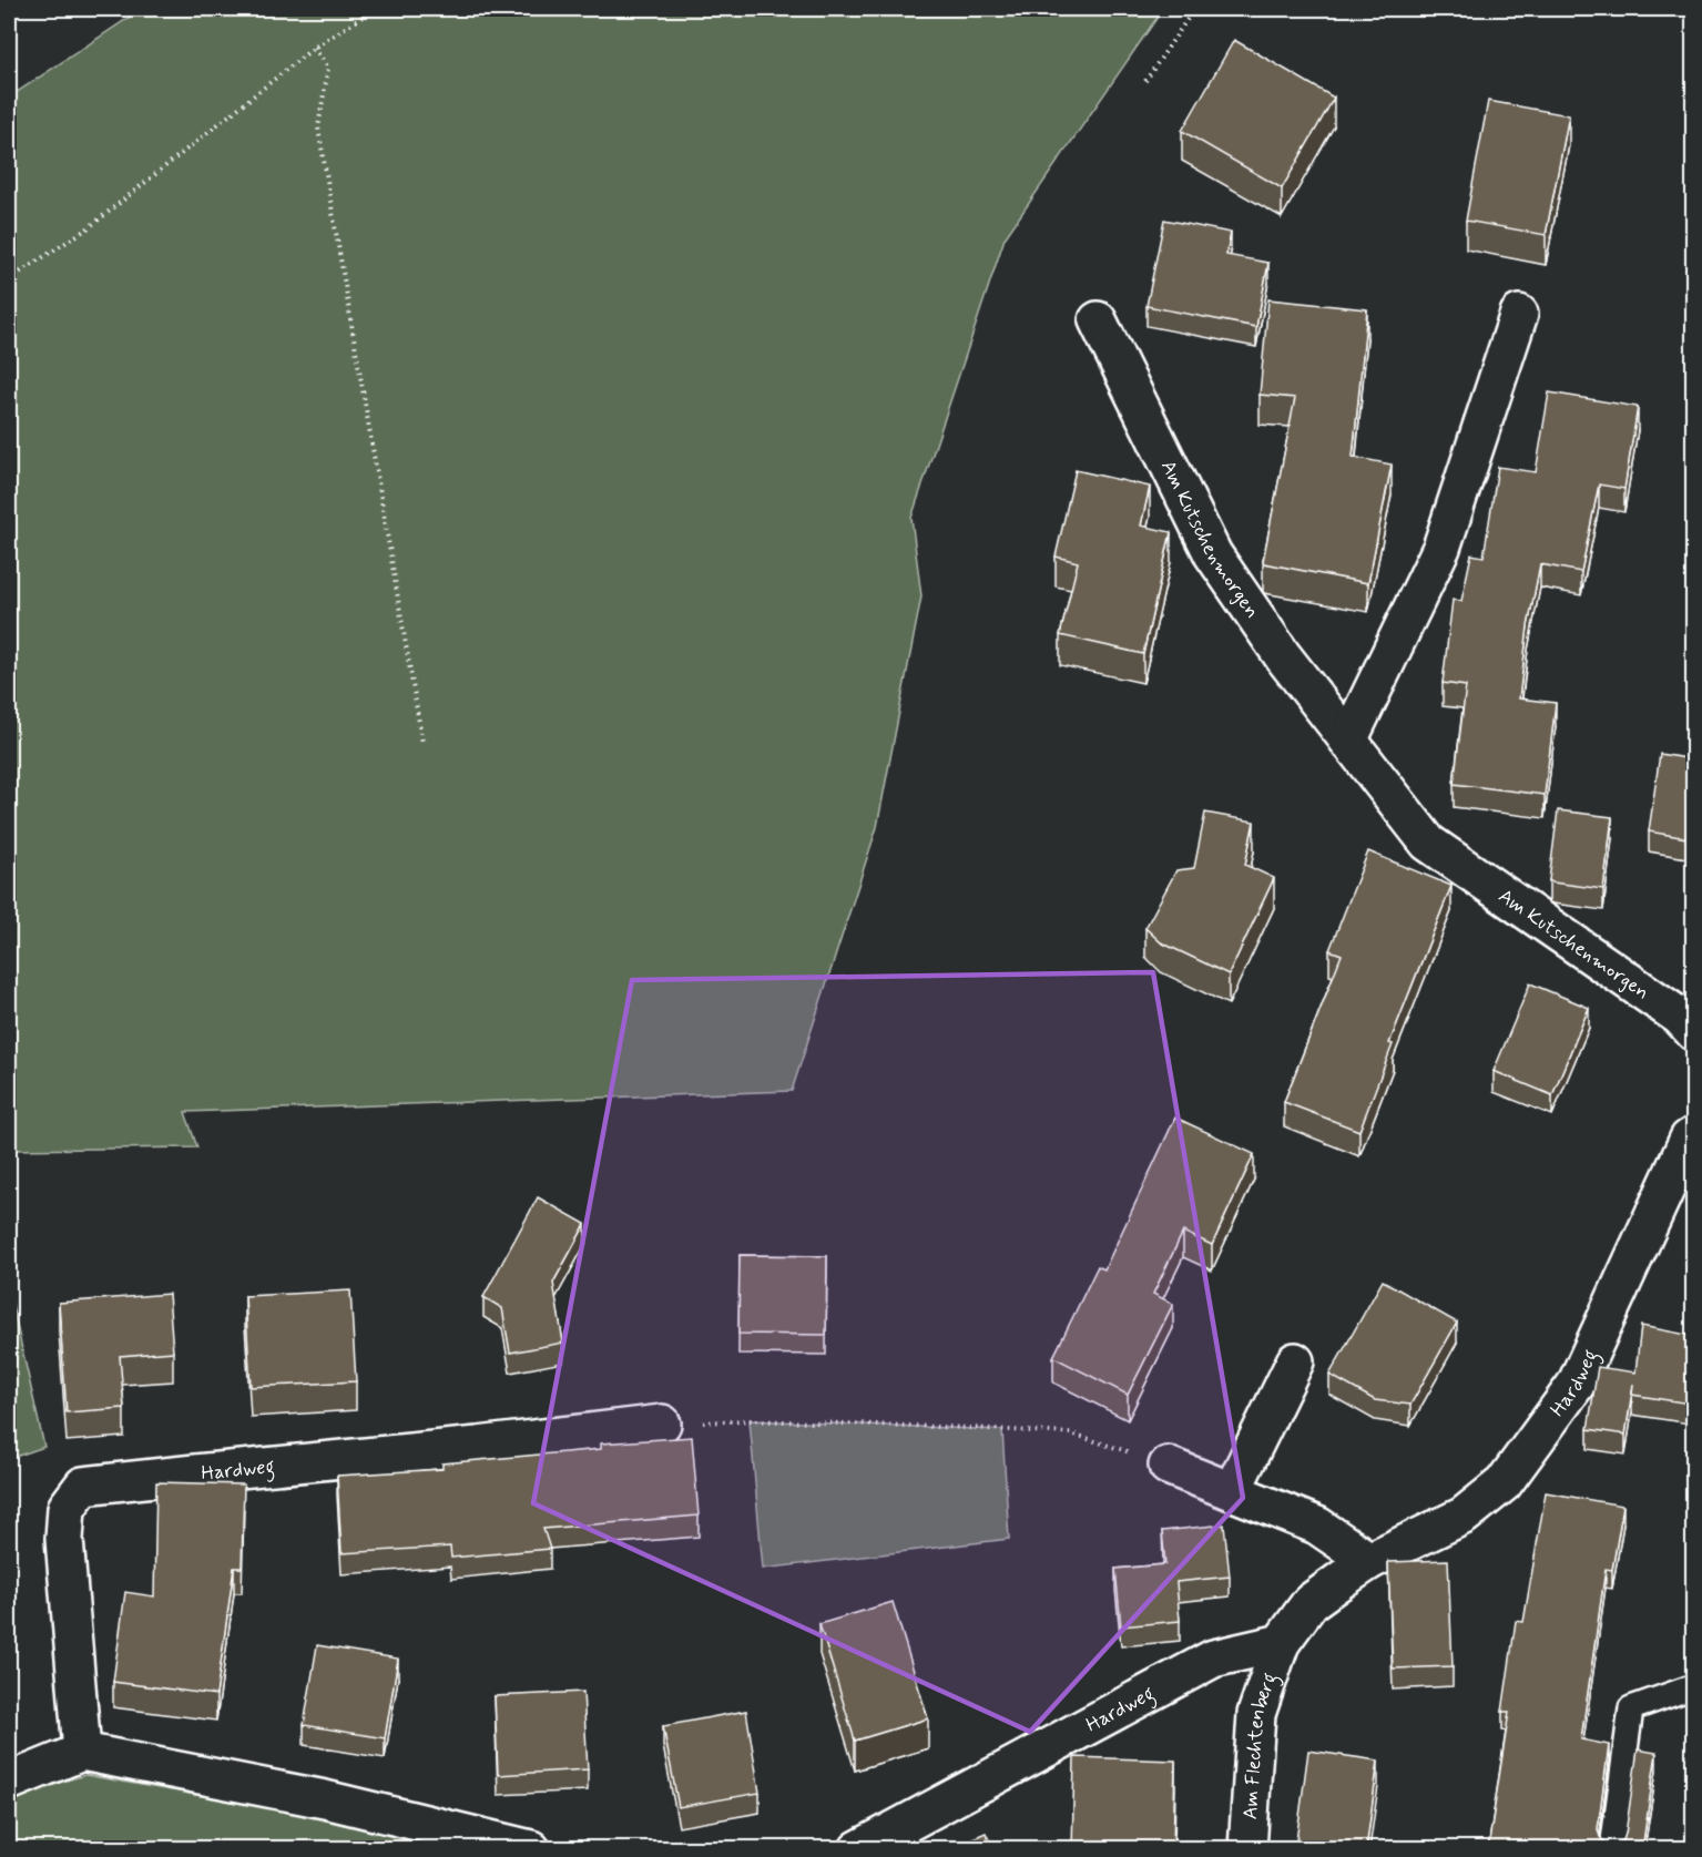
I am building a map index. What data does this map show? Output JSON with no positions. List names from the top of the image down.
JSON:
{
  "streets": {
    "street": ["Am Kutschenmorgen", "Hardweg", "Am Flechtenberg"]
  },
  "crossings": [
    ["Hardweg", "Am Flechtenberg"]
  ]
}
